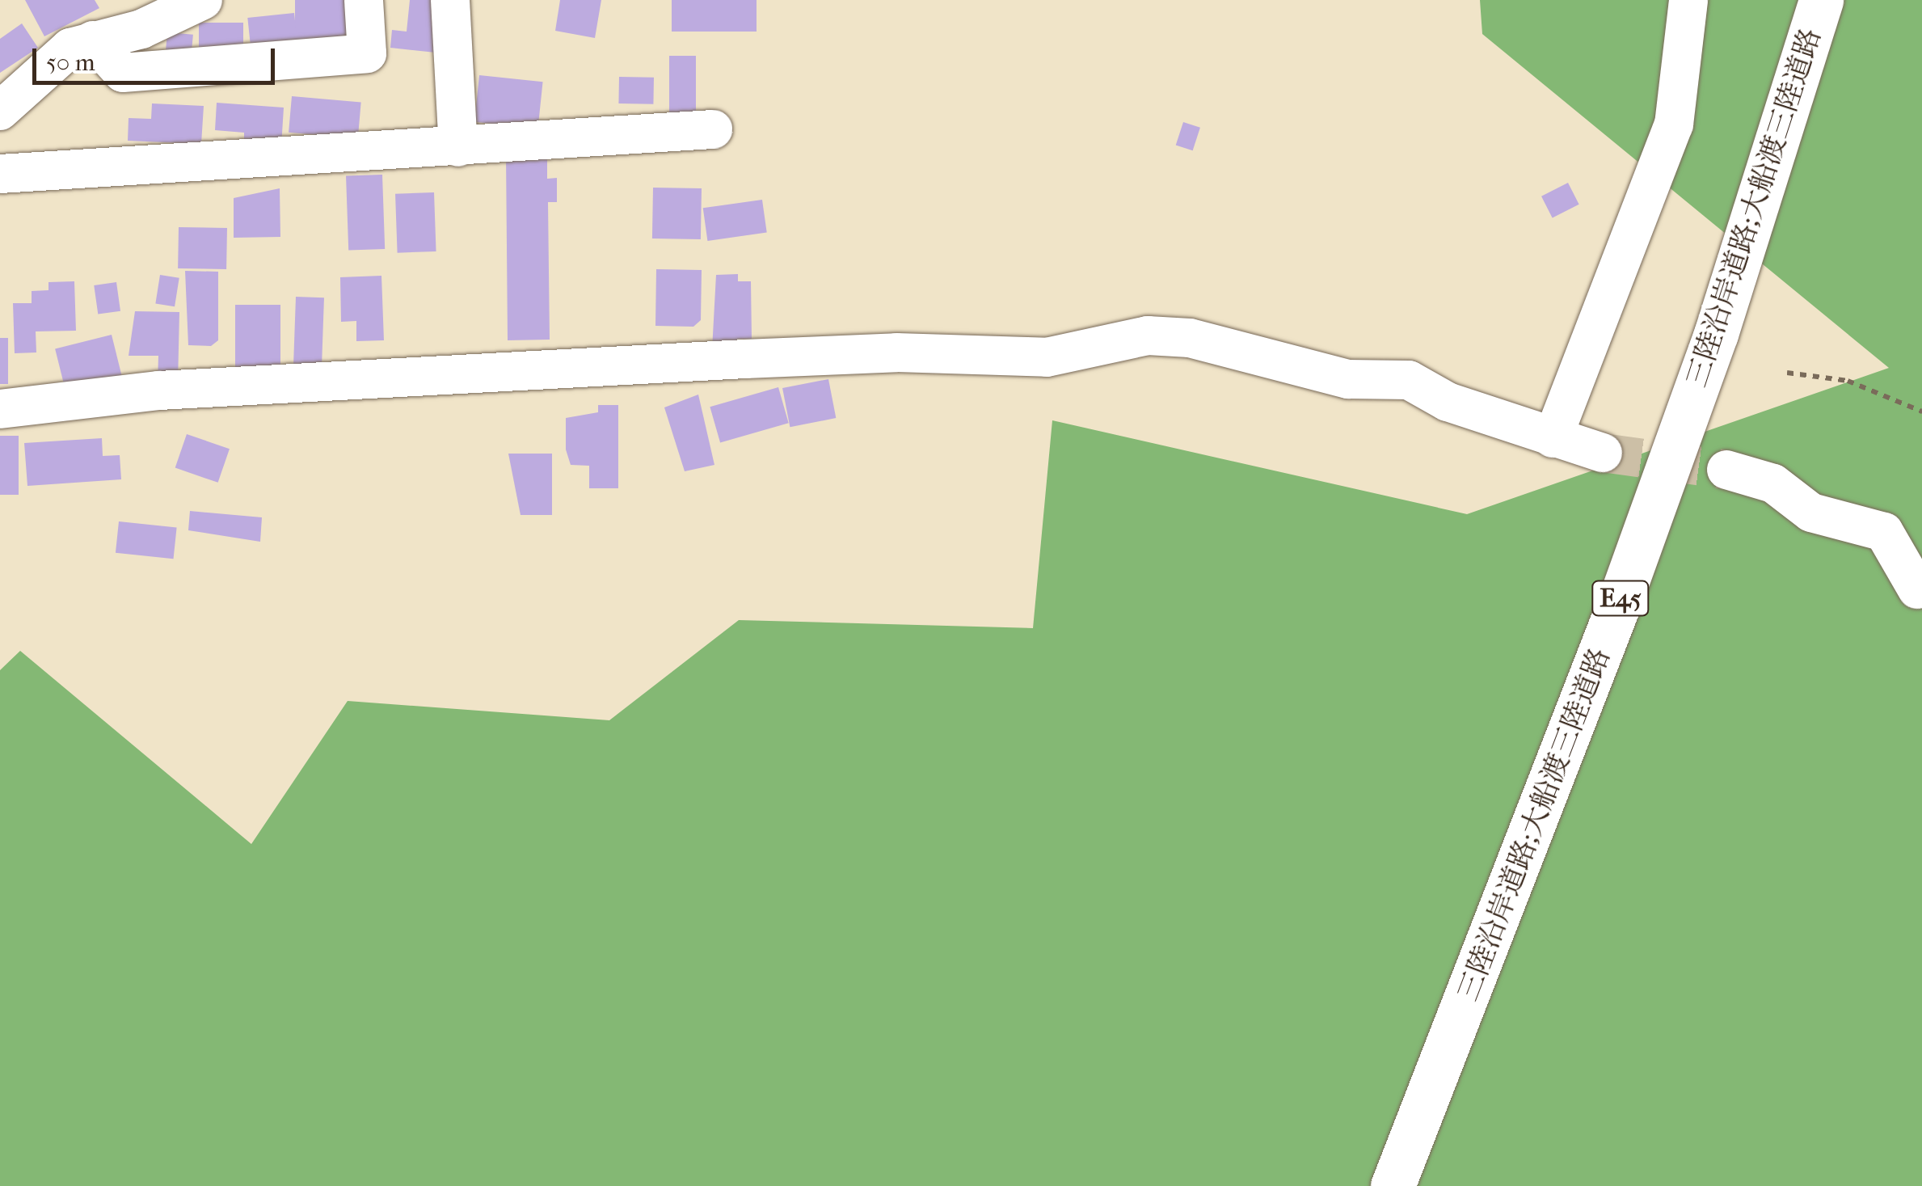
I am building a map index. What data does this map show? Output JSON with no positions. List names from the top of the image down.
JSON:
{
  "streets": {
    "highway": ["三陸沿岸道路;大船渡三陸道路", "E45"]
  },
  "scale_bar": "50 m"
}
